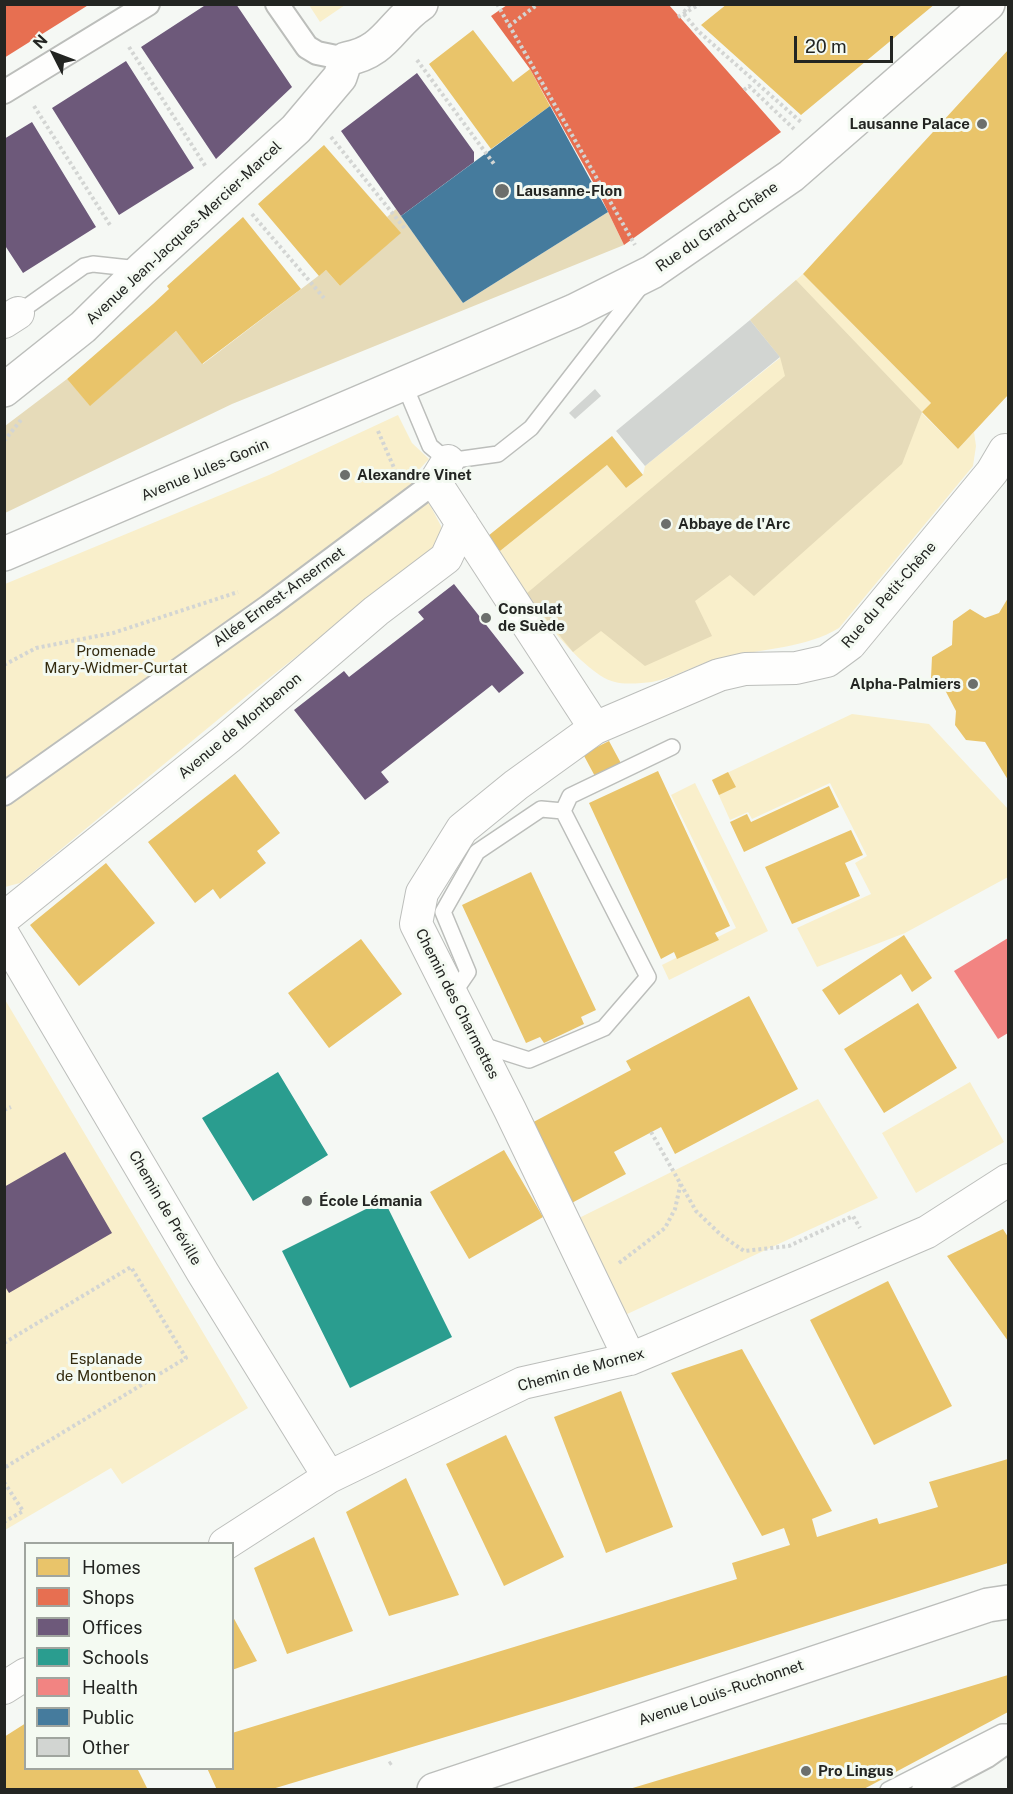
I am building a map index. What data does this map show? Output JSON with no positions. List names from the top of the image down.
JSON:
{
  "streets": {
    "main road": [
      "Rue du Grand-Chêne",
      "Avenue Jean-Jacques-Mercier-Marcel",
      "Avenue Jules-Gonin",
      "Avenue Louis-Ruchonnet"
    ],
    "street": [
      "Rue du Petit-Chêne",
      "Allée Ernest-Ansermet",
      "Avenue de Montbenon",
      "Chemin des Charmettes",
      "Chemin de Préville",
      "Chemin de Mornex"
    ]
  },
  "crossings": [
    ["Rue du Grand-Chêne", "Avenue Jules-Gonin"],
    ["Rue du Petit-Chêne", "Chemin des Charmettes"],
    ["Chemin des Charmettes", "Chemin de Mornex"],
    ["Chemin de Préville", "Chemin de Mornex"]
  ],
  "parks": ["Promenade Mary-Widmer-Curtat", "Esplanade de Montbenon"],
  "places": [
    "Lausanne Palace",
    "Lausanne-Flon",
    "Alexandre Vinet",
    "Abbaye de l'Arc",
    "Consulat de Suède",
    "Alpha-Palmiers",
    "École Lémania",
    "Pro Lingus"
  ],
  "legend": [
    "Homes",
    "Shops",
    "Offices",
    "Schools",
    "Health",
    "Public",
    "Other"
  ],
  "scale_bar": "20 m",
  "north": "top left"
}
